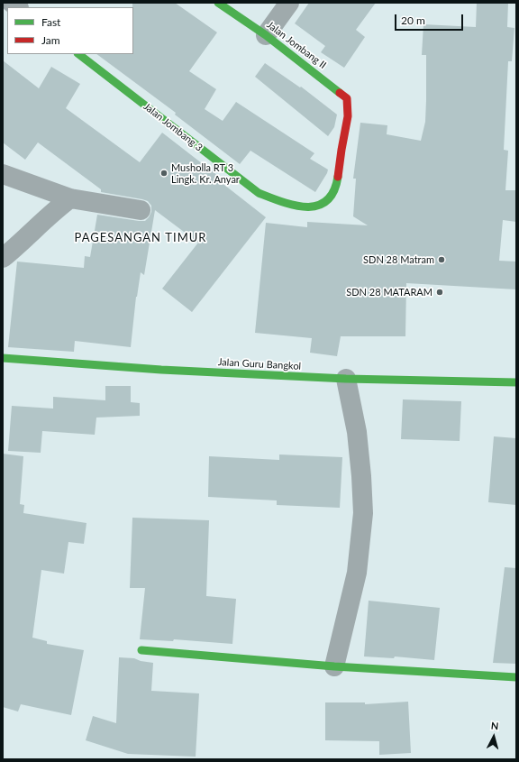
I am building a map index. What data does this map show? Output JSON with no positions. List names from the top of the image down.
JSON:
{
  "streets": {
    "street": ["Jalan Jombang II", "Jalan Jombang 3", "Jalan Guru Bangkol"]
  },
  "crossings": [
    ["Jalan Jombang II", "Jalan Jombang 3"]
  ],
  "districts": ["PAGESANGAN TIMUR"],
  "places": ["Musholla RT 3 Lingk. Kr. Anyar", "SDN 28 Matram", "SDN 28 MATARAM"],
  "legend": ["Fast", "Jam"],
  "scale_bar": "20 m",
  "north": "top"
}
